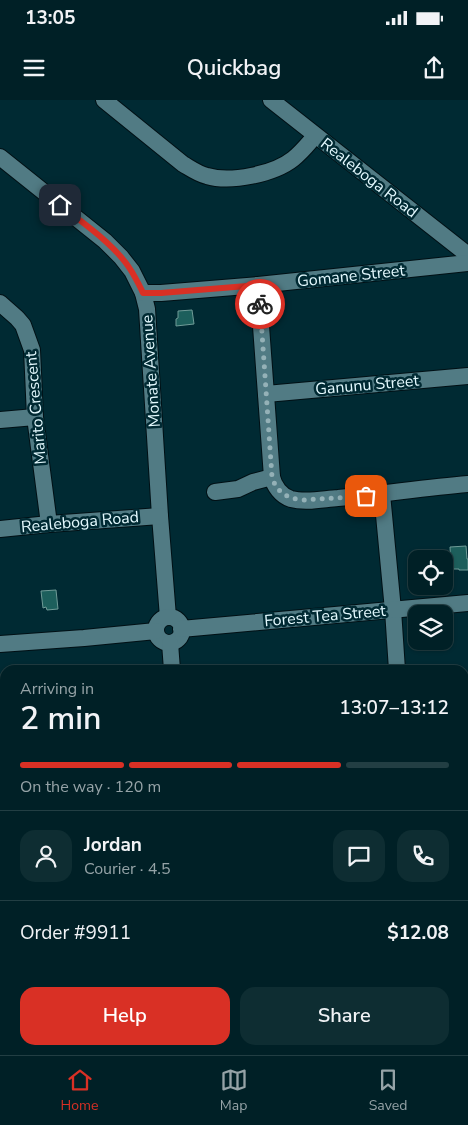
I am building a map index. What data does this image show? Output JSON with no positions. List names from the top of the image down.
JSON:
{
  "streets": {
    "street": [
      "Realeboga Road",
      "Gomane Street",
      "Monate Avenue",
      "Ganunu Street",
      "Marito Crescent",
      "Forest Tea Street"
    ]
  },
  "crossings": [
    ["Realeboga Road", "Monate Avenue"],
    ["Realeboga Road", "Marito Crescent"],
    ["Gomane Street", "Monate Avenue"],
    ["Monate Avenue", "Forest Tea Street"]
  ],
  "page": {
    "status": "13:05",
    "header": "Quickbag",
    "heading": ["2 min", "Arriving in", "13:07–13:12"],
    "panel": [
      "Jordan",
      "Courier · 4.5",
      "Order #9911",
      "$12.08"
    ],
    "bar": "On the way · 120 m",
    "buttons": ["Help", "Share"],
    "tabs": ["Home", "Map", "Saved"]
  }
}
